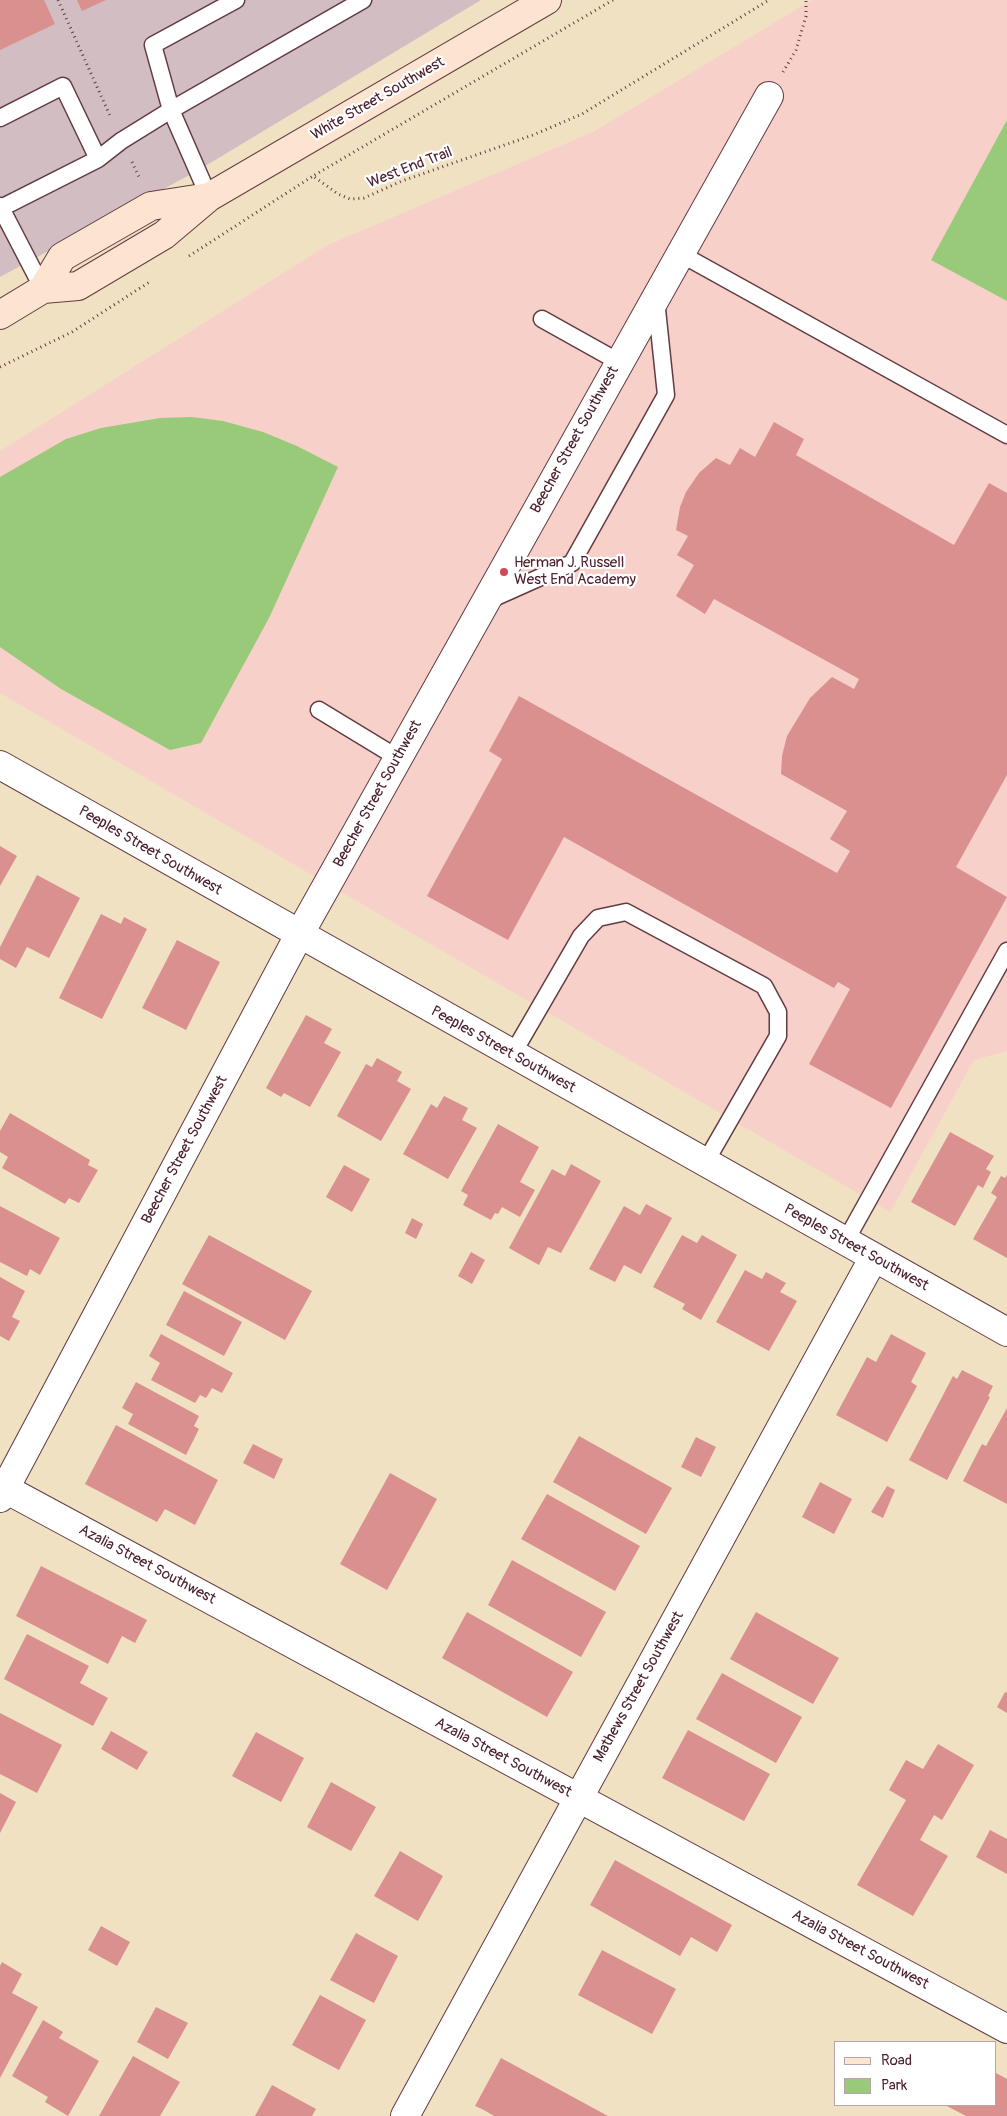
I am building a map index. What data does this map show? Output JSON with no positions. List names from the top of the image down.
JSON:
{
  "streets": {
    "street": [
      "White Street Southwest",
      "Beecher Street Southwest",
      "Peeples Street Southwest",
      "Azalia Street Southwest",
      "Mathews Street Southwest"
    ],
    "path": ["West End Trail"]
  },
  "crossings": [
    ["Beecher Street Southwest", "Peeples Street Southwest"],
    ["Beecher Street Southwest", "Azalia Street Southwest"],
    ["Peeples Street Southwest", "Mathews Street Southwest"],
    ["Azalia Street Southwest", "Mathews Street Southwest"]
  ],
  "places": ["Herman J. Russell West End Academy"],
  "legend": ["Road", "Park"]
}
